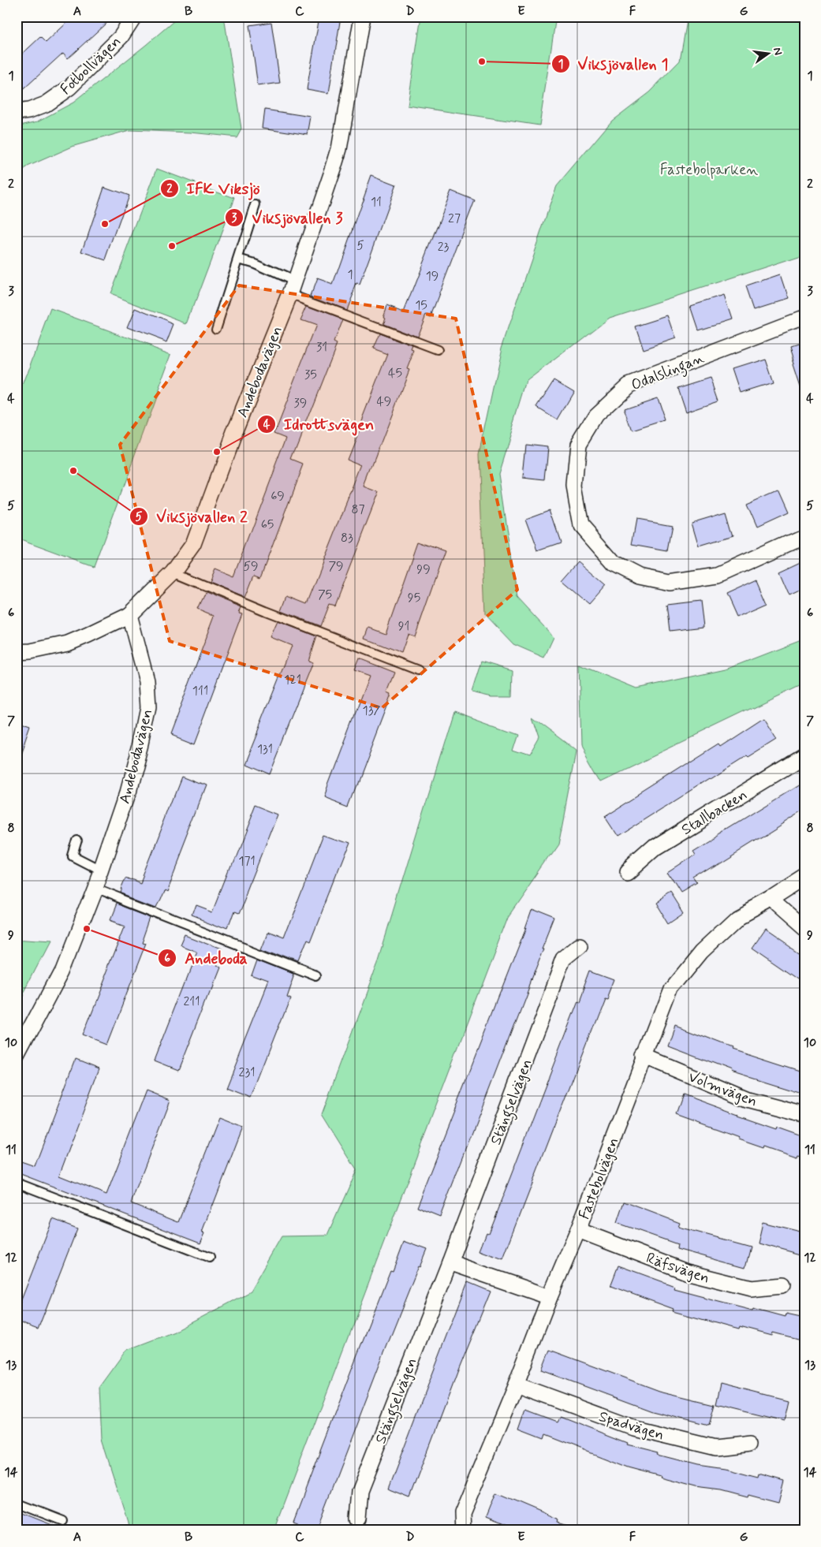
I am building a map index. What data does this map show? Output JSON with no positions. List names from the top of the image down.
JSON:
{
  "streets": {
    "street": [
      "Fotbollvägen",
      "Odalslingan",
      "Andebodavägen",
      "Stallbacken",
      "Volmvägen",
      "Stängselvägen",
      "Fastebolvägen",
      "Räfsvägen",
      "Spadvägen"
    ]
  },
  "crossings": [
    ["Volmvägen", "Fastebolvägen"],
    ["Fastebolvägen", "Räfsvägen"],
    ["Fastebolvägen", "Spadvägen"]
  ],
  "parks": ["Fastebolparken"],
  "places": [
    "Viksjövallen 1",
    "IFK Viksjö",
    "Viksjövallen 3",
    "Idrottsvägen",
    "Viksjövallen 2",
    "Andeboda"
  ],
  "house_numbers": [
    "11",
    "27",
    "5",
    "23",
    "1",
    "19",
    "15",
    "31",
    "45",
    "35",
    "49",
    "39",
    "69",
    "87",
    "65",
    "83",
    "59",
    "79",
    "99",
    "75",
    "95",
    "91",
    "121",
    "111",
    "137",
    "131",
    "171",
    "211",
    "231"
  ],
  "north": "right",
  "grid": {
    "columns": [
      "A",
      "B",
      "C",
      "D",
      "E",
      "F",
      "G"
    ],
    "rows": [
      "1",
      "2",
      "3",
      "4",
      "5",
      "6",
      "7",
      "8",
      "9",
      "10",
      "11",
      "12",
      "13",
      "14"
    ]
  }
}
